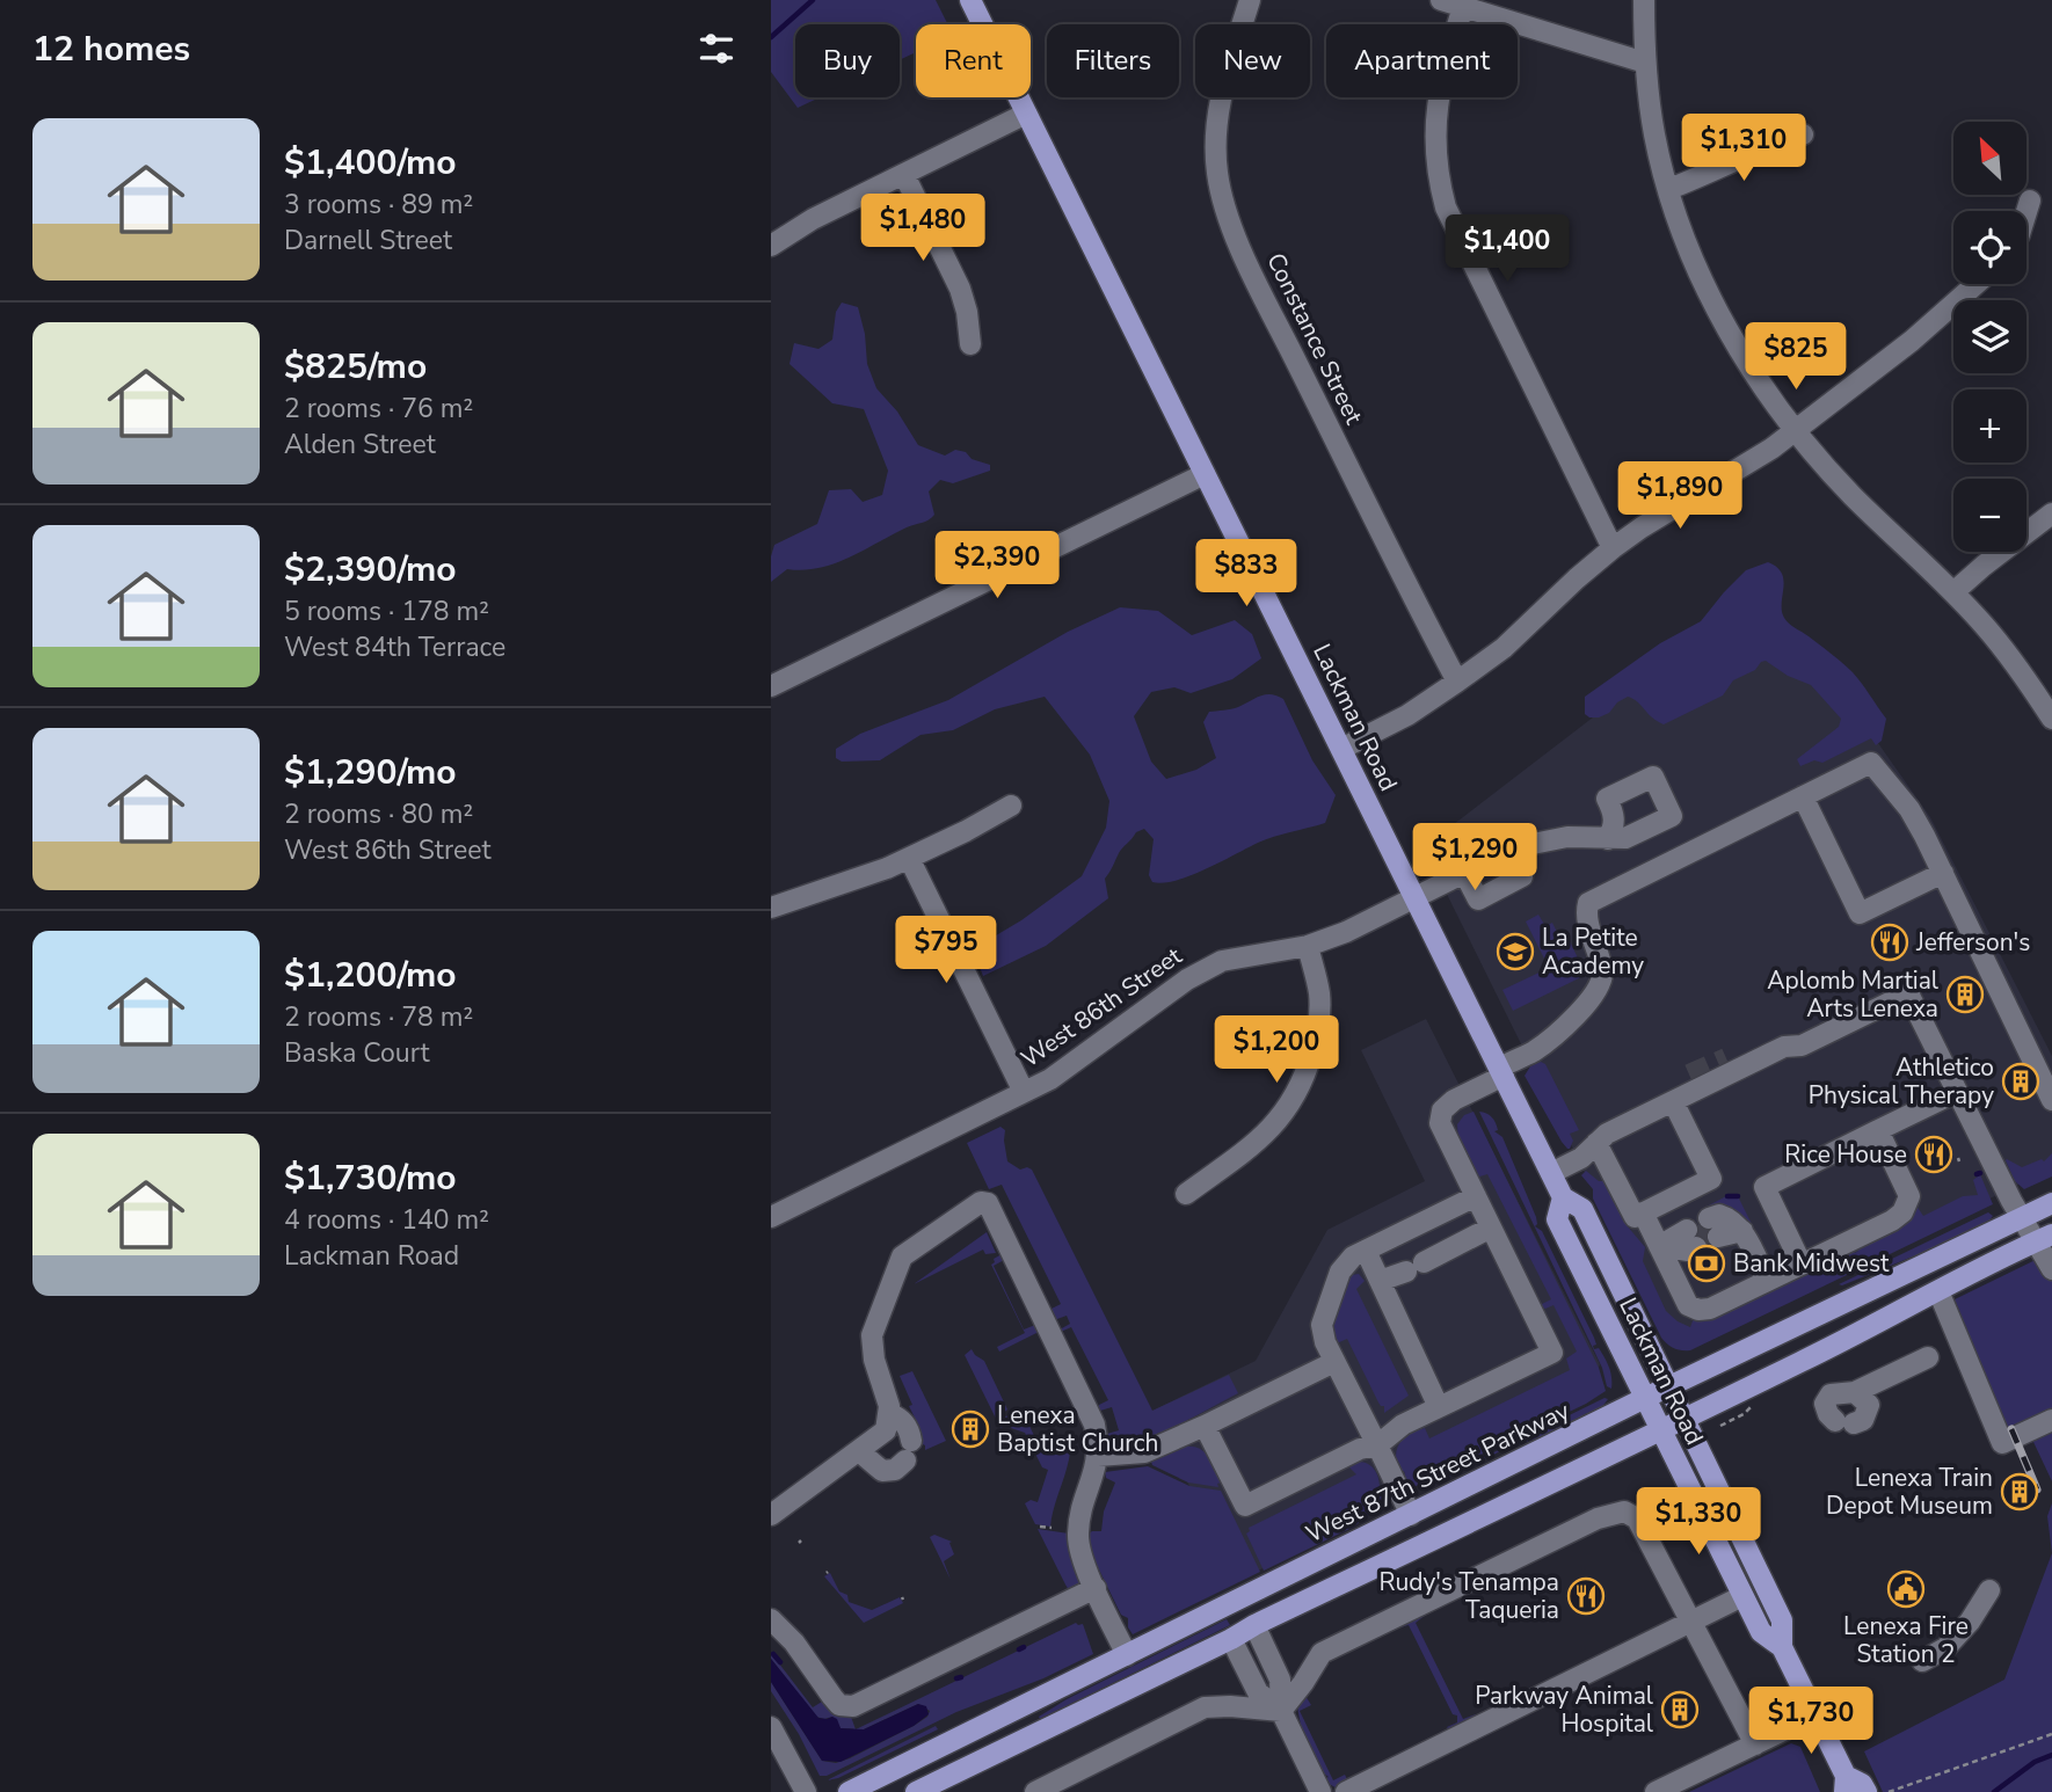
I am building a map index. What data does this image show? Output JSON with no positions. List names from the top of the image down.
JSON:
{
  "streets": {
    "main road": ["Lackman Road", "West 87th Street Parkway"],
    "street": ["Constance Street", "West 86th Street"]
  },
  "crossings": [
    ["Lackman Road", "West 86th Street"],
    ["Lackman Road", "West 87th Street Parkway"]
  ],
  "places": {
    "restaurant": ["Jefferson's", "Rice House", "Rudy's Tenampa Taqueria"],
    "school or university": ["La Petite Academy"],
    "building": [
      "Aplomb Martial Arts Lenexa",
      "Athletico Physical Therapy",
      "Lenexa Baptist Church",
      "Lenexa Train Depot Museum",
      "Parkway Animal Hospital"
    ],
    "bank": ["Bank Midwest"],
    "public building": ["Lenexa Fire Station 2"]
  },
  "north": "top left",
  "page": {
    "heading": "12 homes",
    "chip": [
      "Buy",
      "Rent",
      "Filters",
      "New",
      "Apartment"
    ],
    "list": [
      {
        "name": "$1,400/mo",
        "note": "3 rooms · 89 m² · Darnell Street"
      },
      {
        "name": "$825/mo",
        "note": "2 rooms · 76 m² · Alden Street"
      },
      {
        "name": "$2,390/mo",
        "note": "5 rooms · 178 m² · West 84th Terrace"
      },
      {
        "name": "$1,290/mo",
        "note": "2 rooms · 80 m² · West 86th Street"
      },
      {
        "name": "$1,200/mo",
        "note": "2 rooms · 78 m² · Baska Court"
      },
      {
        "name": "$1,730/mo",
        "note": "4 rooms · 140 m² · Lackman Road"
      }
    ],
    "price": [
      "$1,310",
      "$1,480",
      "$1,400",
      "$825",
      "$1,890",
      "$2,390",
      "$833",
      "$1,290",
      "$795",
      "$1,200",
      "$1,330",
      "$1,730"
    ],
    "map_buttons": ["+", "−"]
  }
}
